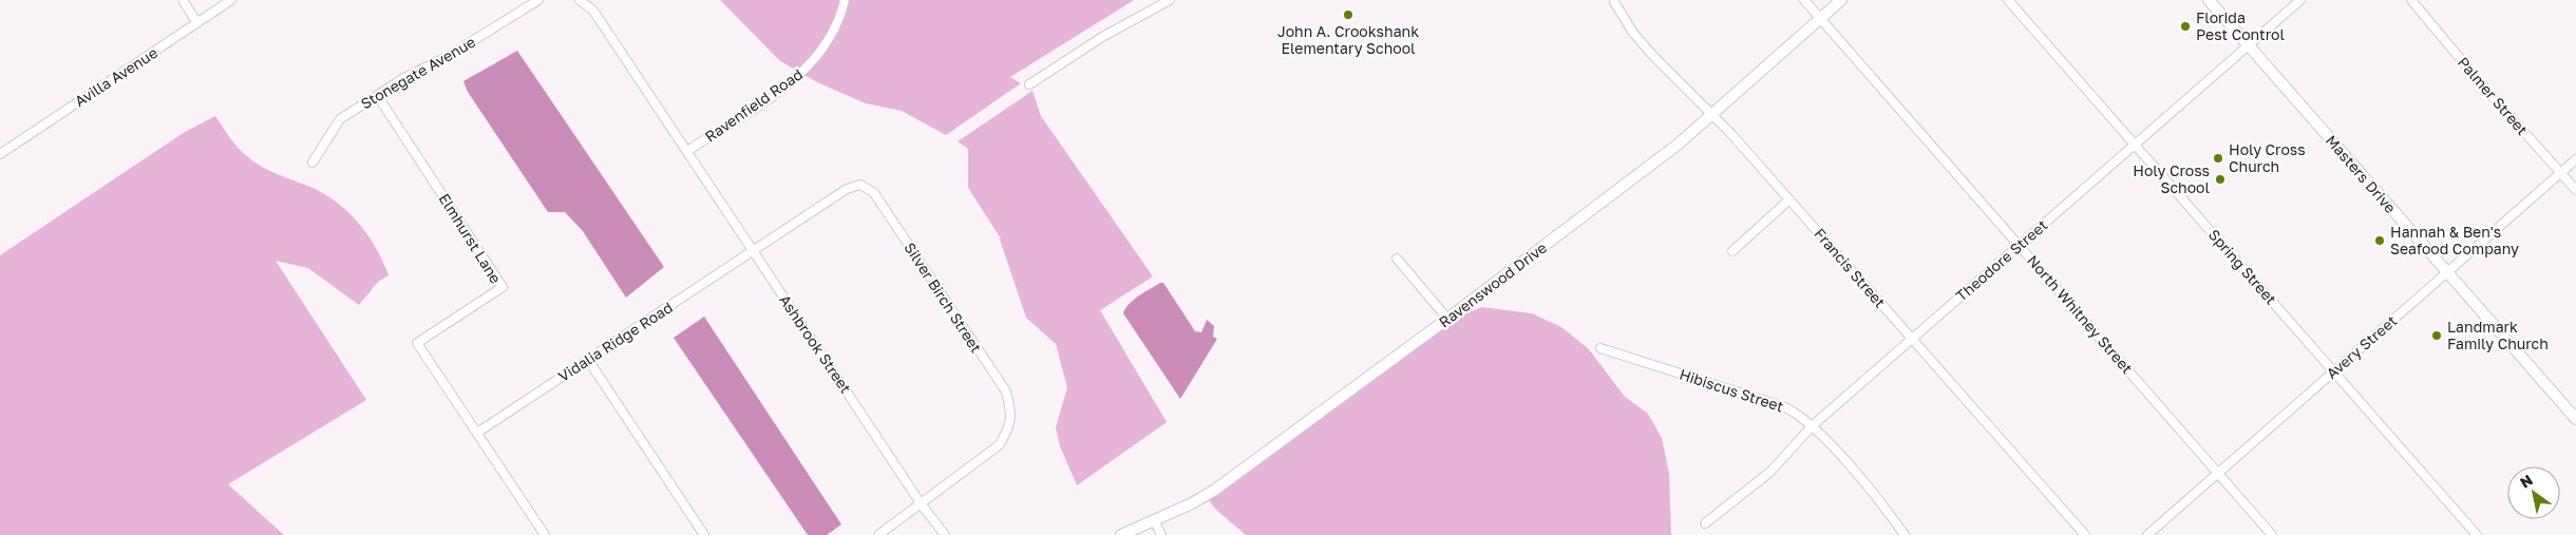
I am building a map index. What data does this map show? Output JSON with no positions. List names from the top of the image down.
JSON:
{
  "streets": {
    "street": [
      "Stonegate Avenue",
      "Avilla Avenue",
      "Palmer Street",
      "Ravenfield Road",
      "Masters Drive",
      "Elmhurst Lane",
      "Theodore Street",
      "Spring Street",
      "Francis Street",
      "Ravenswood Drive",
      "Silver Birch Street",
      "North Whitney Street",
      "Vidalia Ridge Road",
      "Ashbrook Street",
      "Avery Street",
      "Hibiscus Street"
    ]
  },
  "crossings": [
    ["Stonegate Avenue", "Elmhurst Lane"],
    ["Palmer Street", "Avery Street"],
    ["Ravenfield Road", "Ashbrook Street"],
    ["Masters Drive", "Theodore Street"],
    ["Masters Drive", "Avery Street"],
    ["Elmhurst Lane", "Vidalia Ridge Road"],
    ["Theodore Street", "Spring Street"],
    ["Theodore Street", "Francis Street"],
    ["Theodore Street", "North Whitney Street"],
    ["Theodore Street", "Hibiscus Street"],
    ["Spring Street", "Avery Street"],
    ["Francis Street", "Ravenswood Drive"],
    ["Ravenswood Drive", "North Whitney Street"],
    ["Silver Birch Street", "Vidalia Ridge Road"],
    ["Silver Birch Street", "Ashbrook Street"],
    ["North Whitney Street", "Avery Street"],
    ["Vidalia Ridge Road", "Ashbrook Street"]
  ],
  "places": [
    "John A. Crookshank Elementary School",
    "Florida Pest Control",
    "Holy Cross Church",
    "Holy Cross School",
    "Hannah & Ben's Seafood Company",
    "Landmark Family Church"
  ],
  "north": "top left"
}
